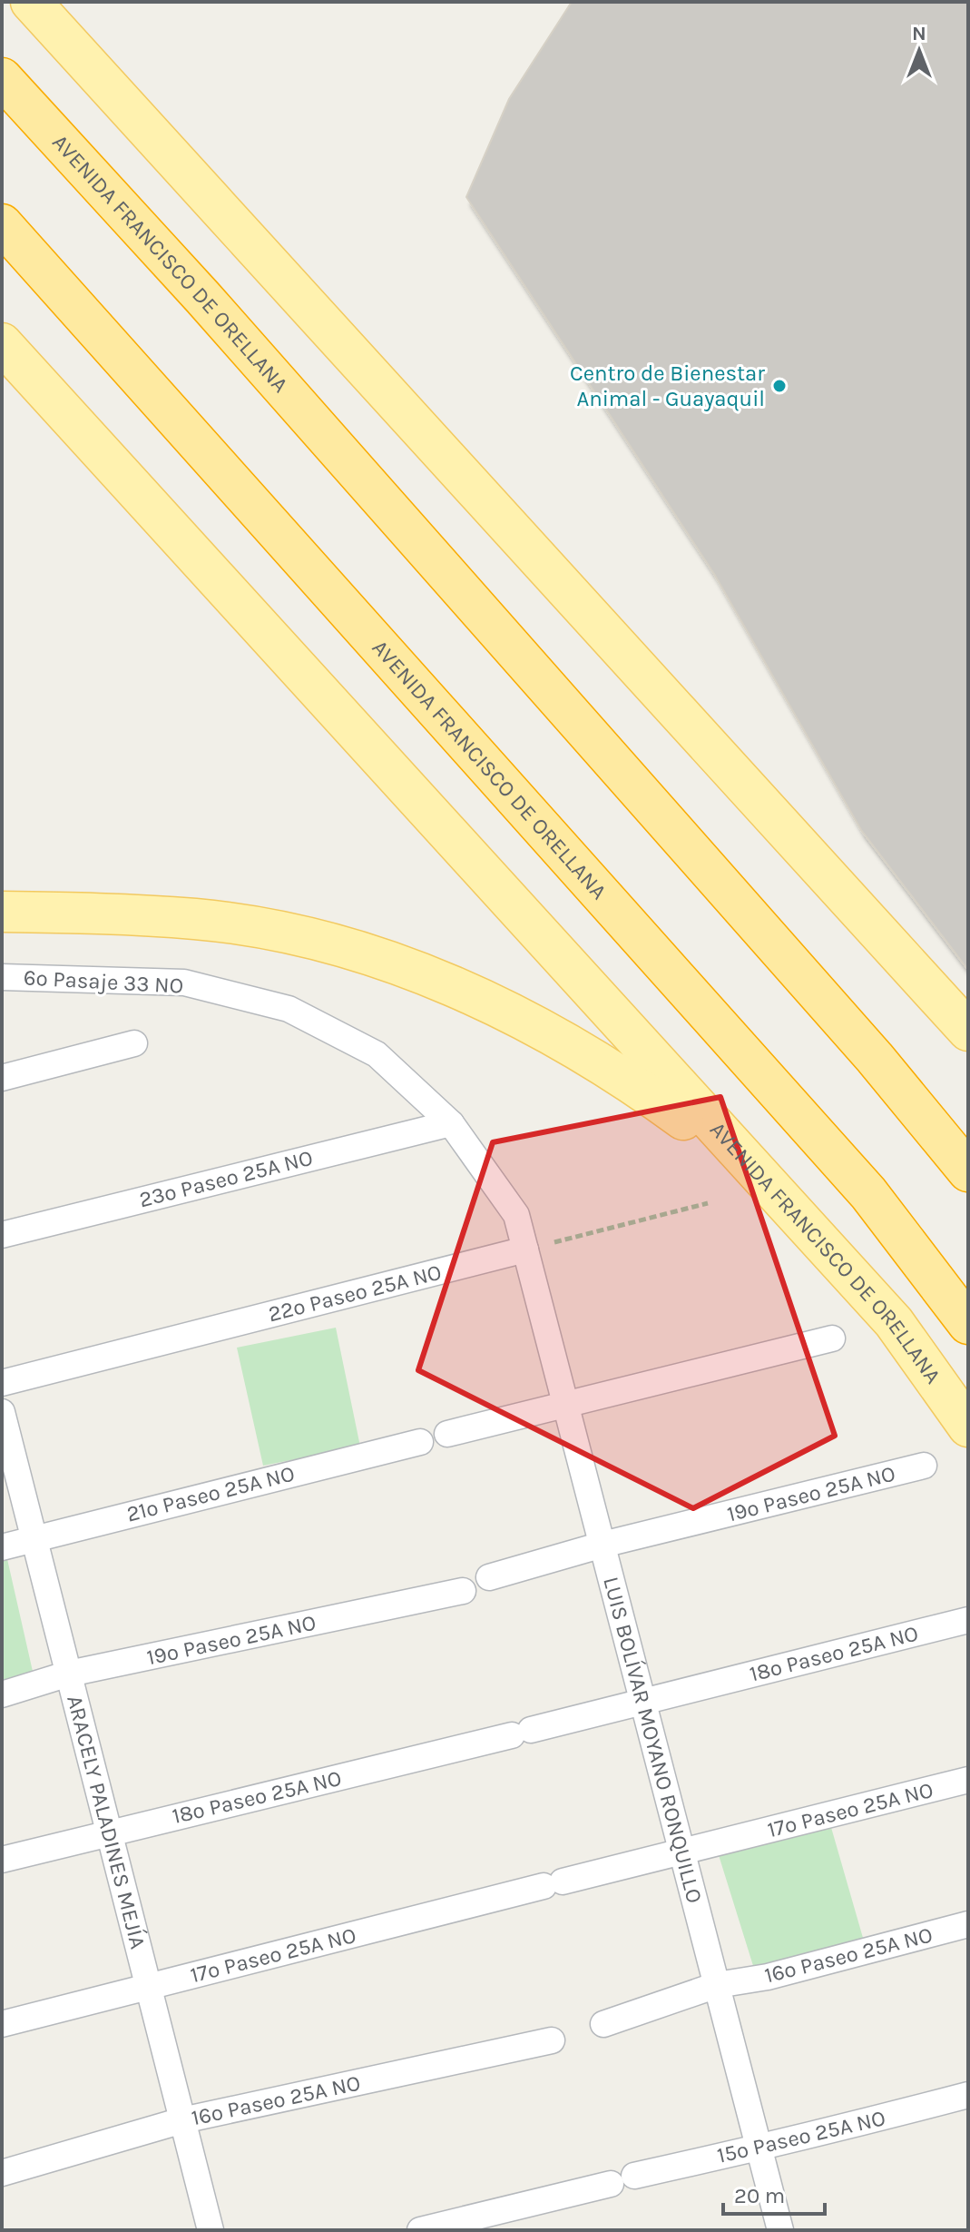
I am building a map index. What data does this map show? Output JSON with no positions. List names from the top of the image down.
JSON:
{
  "streets": {
    "highway": ["AVENIDA FRANCISCO DE ORELLANA"],
    "street": [
      "6º Pasaje 33 NO",
      "23º Paseo 25A NO",
      "22º Paseo 25A NO",
      "21º Paseo 25A NO",
      "19º Paseo 25A NO",
      "18º Paseo 25A NO",
      "LUIS BOLÍVAR MOYANO RONQUILLO",
      "17º Paseo 25A NO",
      "ARACELY PALADINES MEJÍA",
      "16º Paseo 25A NO",
      "15º Paseo 25A NO"
    ]
  },
  "crossings": [
    ["6º Pasaje 33 NO", "23º Paseo 25A NO"],
    ["6º Pasaje 33 NO", "22º Paseo 25A NO"],
    ["6º Pasaje 33 NO", "LUIS BOLÍVAR MOYANO RONQUILLO"],
    ["22º Paseo 25A NO", "LUIS BOLÍVAR MOYANO RONQUILLO"],
    ["21º Paseo 25A NO", "ARACELY PALADINES MEJÍA"],
    ["19º Paseo 25A NO", "LUIS BOLÍVAR MOYANO RONQUILLO"],
    ["19º Paseo 25A NO", "ARACELY PALADINES MEJÍA"],
    ["18º Paseo 25A NO", "LUIS BOLÍVAR MOYANO RONQUILLO"],
    ["18º Paseo 25A NO", "ARACELY PALADINES MEJÍA"],
    ["LUIS BOLÍVAR MOYANO RONQUILLO", "17º Paseo 25A NO"],
    ["LUIS BOLÍVAR MOYANO RONQUILLO", "16º Paseo 25A NO"],
    ["LUIS BOLÍVAR MOYANO RONQUILLO", "15º Paseo 25A NO"],
    ["17º Paseo 25A NO", "ARACELY PALADINES MEJÍA"],
    ["ARACELY PALADINES MEJÍA", "16º Paseo 25A NO"]
  ],
  "places": ["Centro de Bienestar Animal - Guayaquil"],
  "scale_bar": "20 m",
  "north": "top"
}
